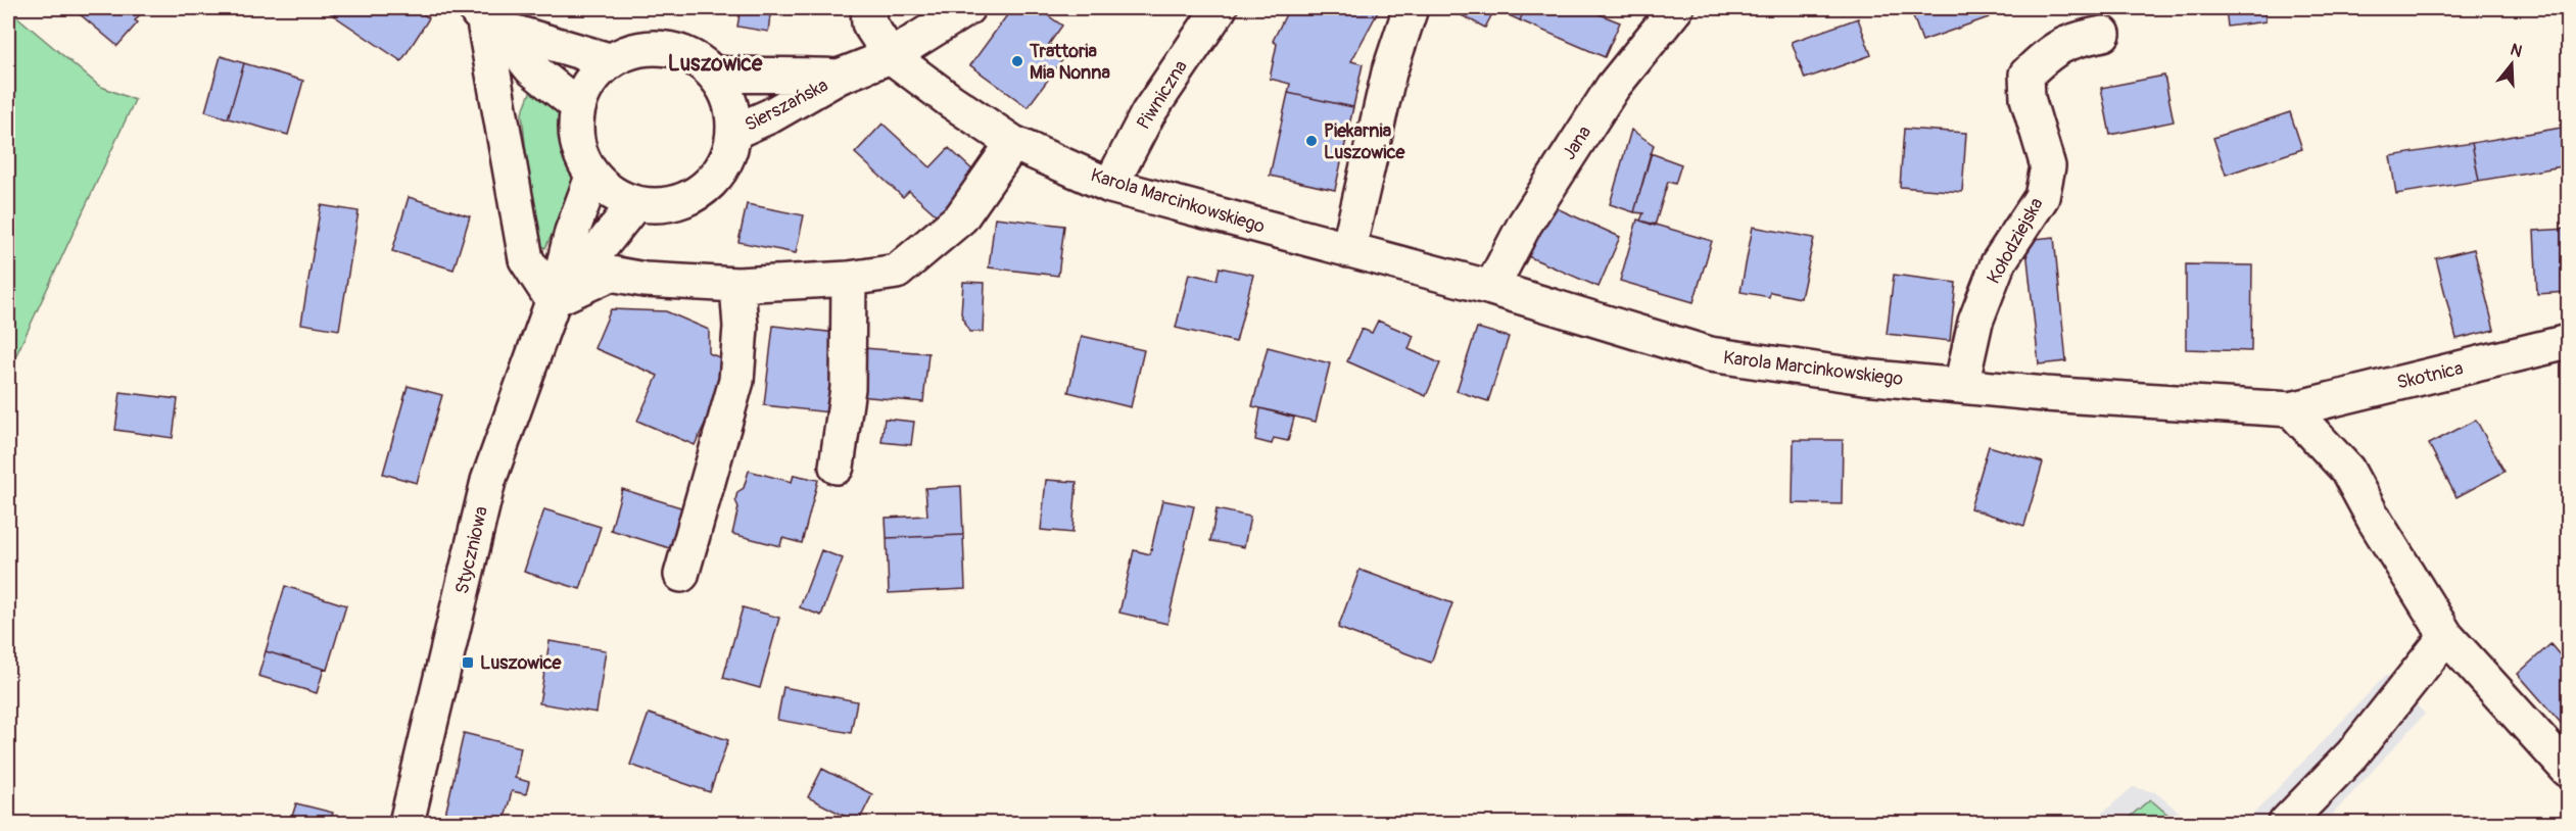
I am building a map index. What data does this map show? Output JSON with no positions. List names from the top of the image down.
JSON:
{
  "streets": {
    "street": [
      "Piwniczna",
      "Sierszańska",
      "Jana",
      "Karola Marcinkowskiego",
      "Kołodziejska",
      "Skotnica",
      "Styczniowa"
    ]
  },
  "crossings": [
    ["Piwniczna", "Karola Marcinkowskiego"],
    ["Sierszańska", "Karola Marcinkowskiego"],
    ["Sierszańska", "Styczniowa"],
    ["Jana", "Karola Marcinkowskiego"],
    ["Karola Marcinkowskiego", "Kołodziejska"],
    ["Karola Marcinkowskiego", "Skotnica"]
  ],
  "districts": ["Luszowice"],
  "places": {
    "other": ["Trattoria Mia Nonna", "Piekarnia Luszowice"],
    "transit": ["Luszowice"]
  },
  "north": "top"
}
